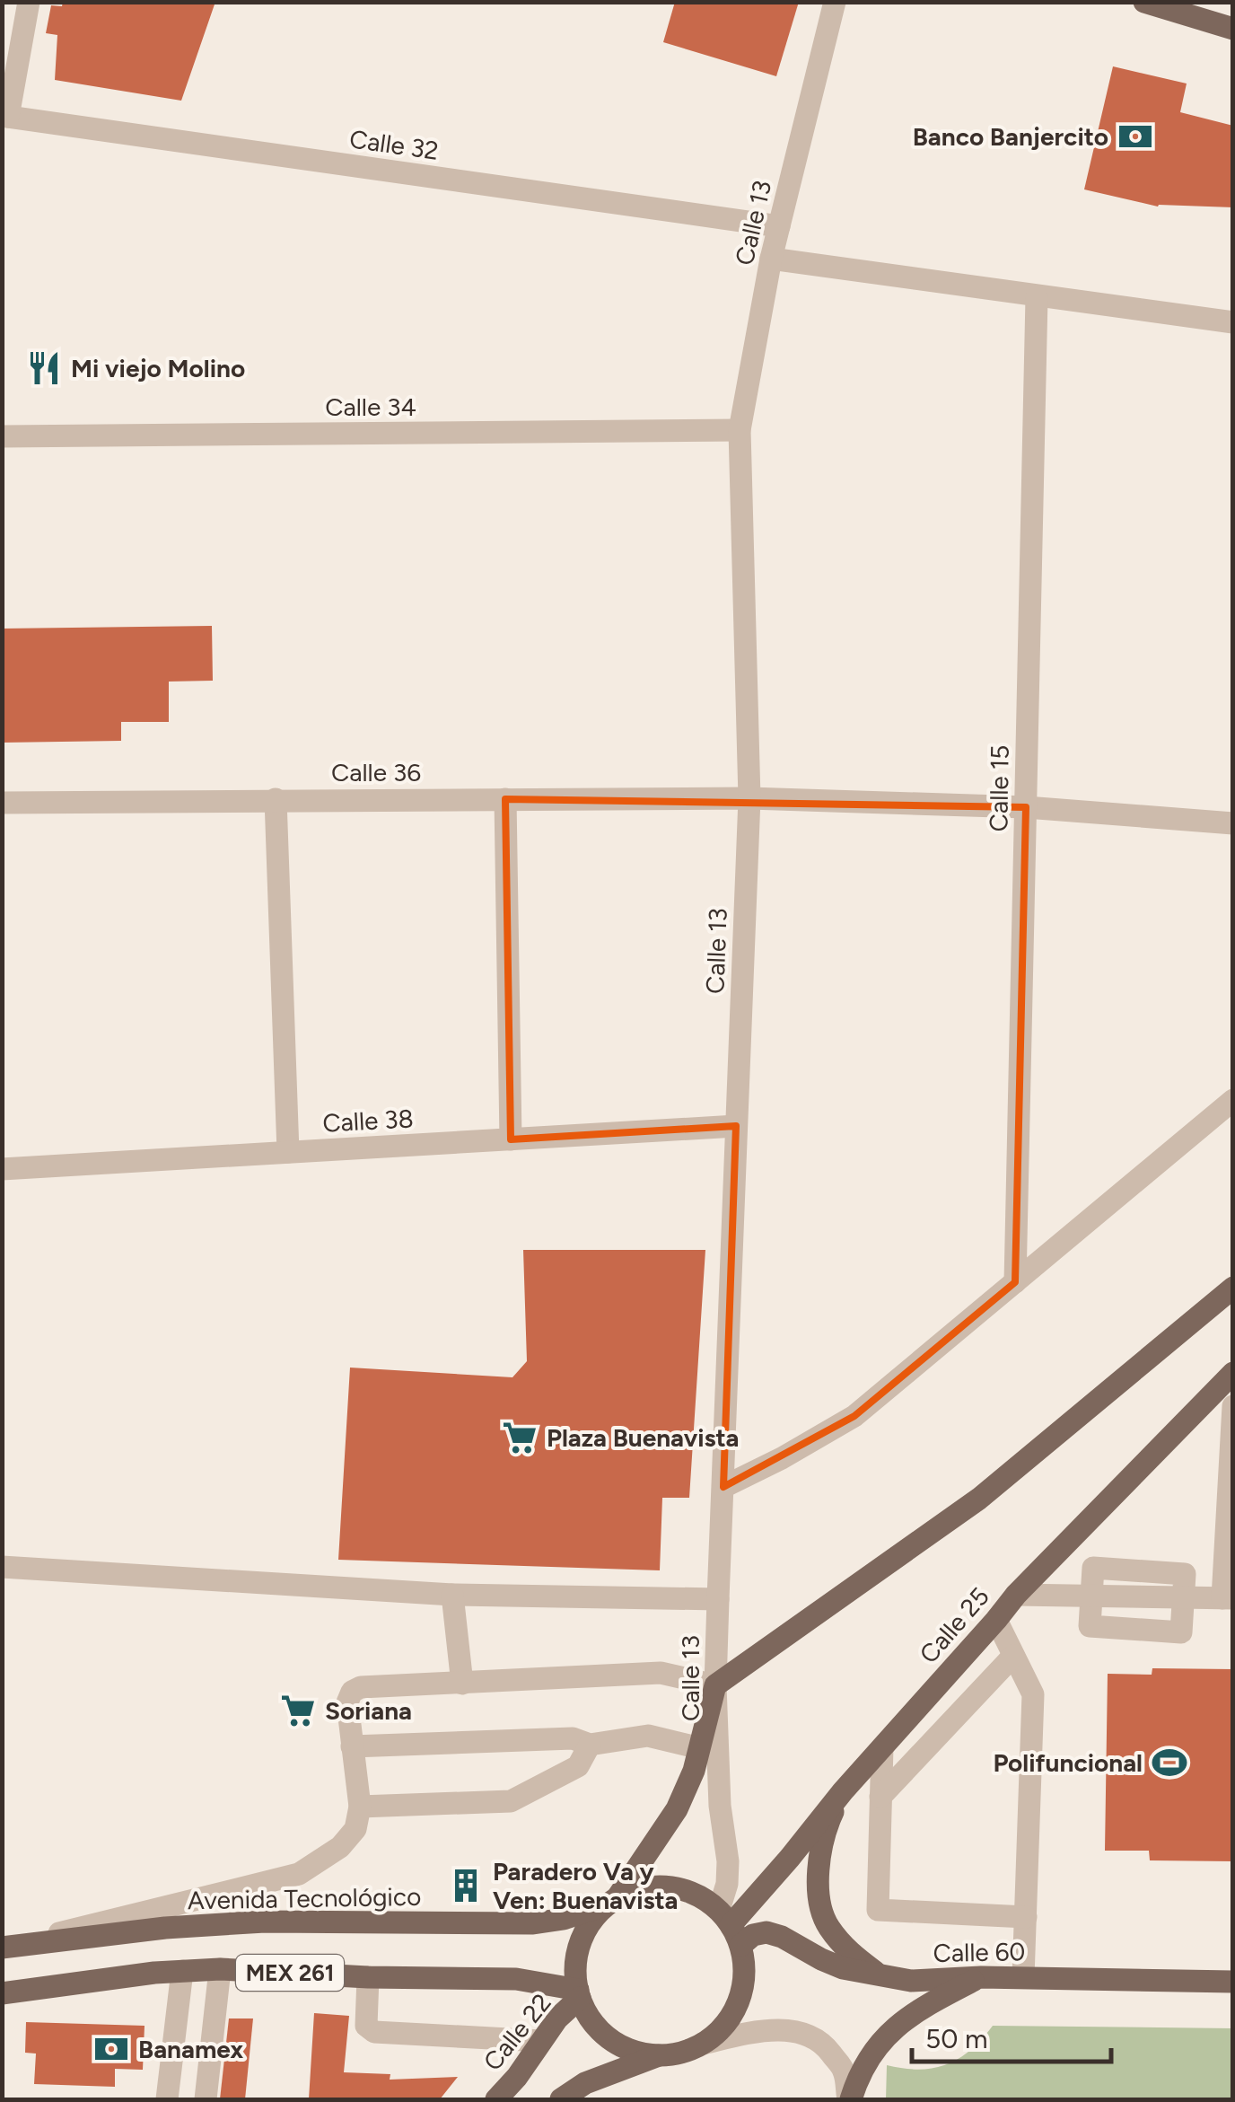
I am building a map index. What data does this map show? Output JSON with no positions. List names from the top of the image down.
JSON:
{
  "streets": {
    "main road": [
      "Calle 25",
      "Avenida Tecnológico",
      "Calle 60",
      "MEX 261",
      "Calle 22"
    ],
    "street": [
      "Calle 32",
      "Calle 13",
      "Calle 34",
      "Calle 36",
      "Calle 15",
      "Calle 38"
    ]
  },
  "crossings": [
    ["Calle 32", "Calle 13"],
    ["Calle 13", "Calle 34"],
    ["Calle 13", "Calle 36"],
    ["Calle 13", "Calle 38"],
    ["Calle 13", "Calle 25"],
    ["Calle 13", "Avenida Tecnológico"],
    ["Calle 13", "Calle 60"],
    ["Calle 13", "MEX 261"],
    ["Calle 13", "Calle 22"],
    ["Calle 36", "Calle 15"],
    ["Calle 25", "Avenida Tecnológico"],
    ["Calle 25", "Calle 60"],
    ["Calle 25", "MEX 261"],
    ["Calle 25", "Calle 22"],
    ["Avenida Tecnológico", "Calle 60"],
    ["Avenida Tecnológico", "MEX 261"],
    ["Avenida Tecnológico", "Calle 22"],
    ["Calle 60", "MEX 261"],
    ["Calle 60", "Calle 22"],
    ["MEX 261", "Calle 22"]
  ],
  "places": {
    "bank": ["Banco Banjercito", "Banamex"],
    "restaurant": ["Mi viejo Molino"],
    "supermarket": ["Plaza Buenavista", "Soriana"],
    "sports": ["Polifuncional"],
    "building": ["Paradero Va y Ven: Buenavista"]
  },
  "scale_bar": "50 m"
}
